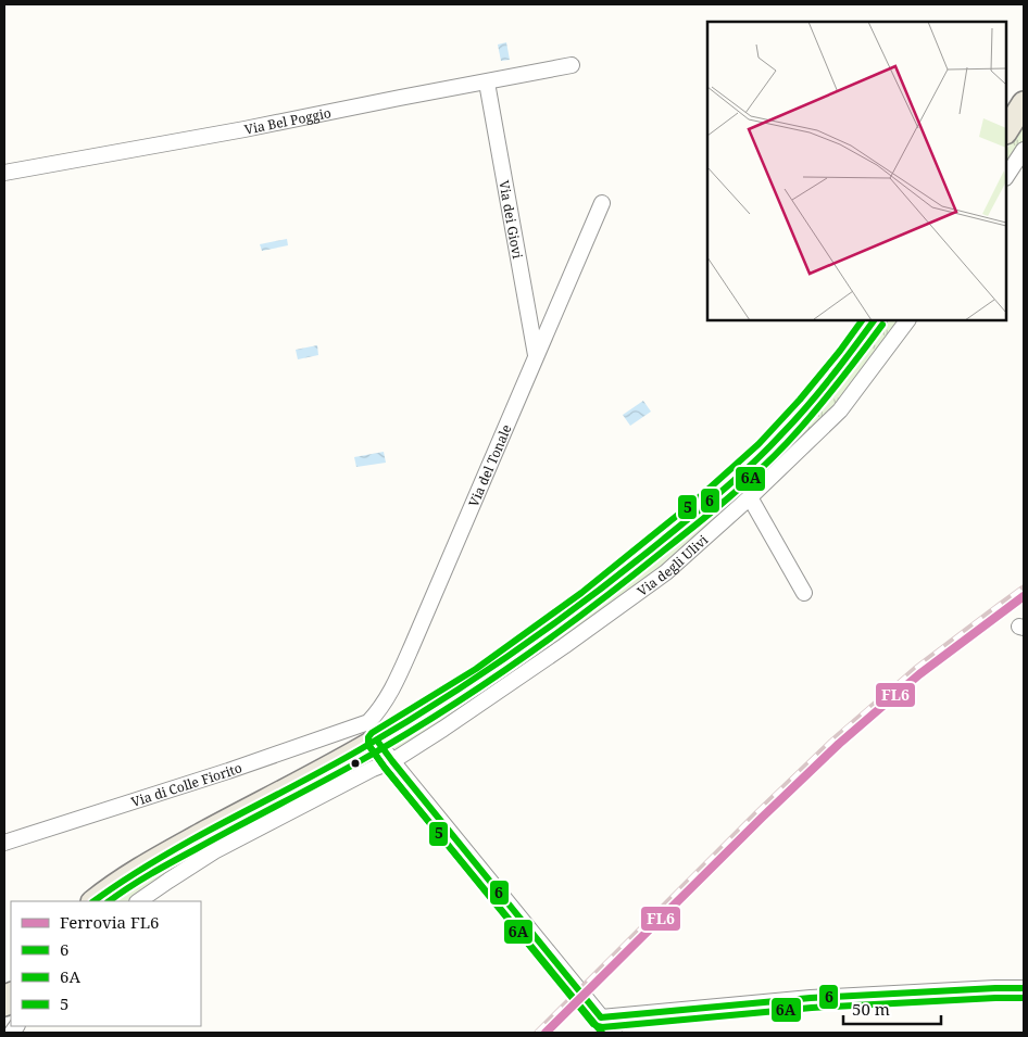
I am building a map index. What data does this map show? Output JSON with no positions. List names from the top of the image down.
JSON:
{
  "streets": {
    "street": [
      "Via Bel Poggio",
      "Via dei Giovi",
      "Via del Tonale",
      "Via degli Ulivi",
      "Via di Colle Fiorito"
    ]
  },
  "crossings": [
    ["Via Bel Poggio", "Via dei Giovi"],
    ["Via dei Giovi", "Via del Tonale"],
    ["Via del Tonale", "Via di Colle Fiorito"]
  ],
  "lines": [
    "transit line 6",
    "transit line 5",
    "transit line 6A",
    "rail line FL6"
  ],
  "legend": [
    "Ferrovia FL6",
    "6",
    "6A",
    "5"
  ],
  "scale_bar": "50 m"
}
